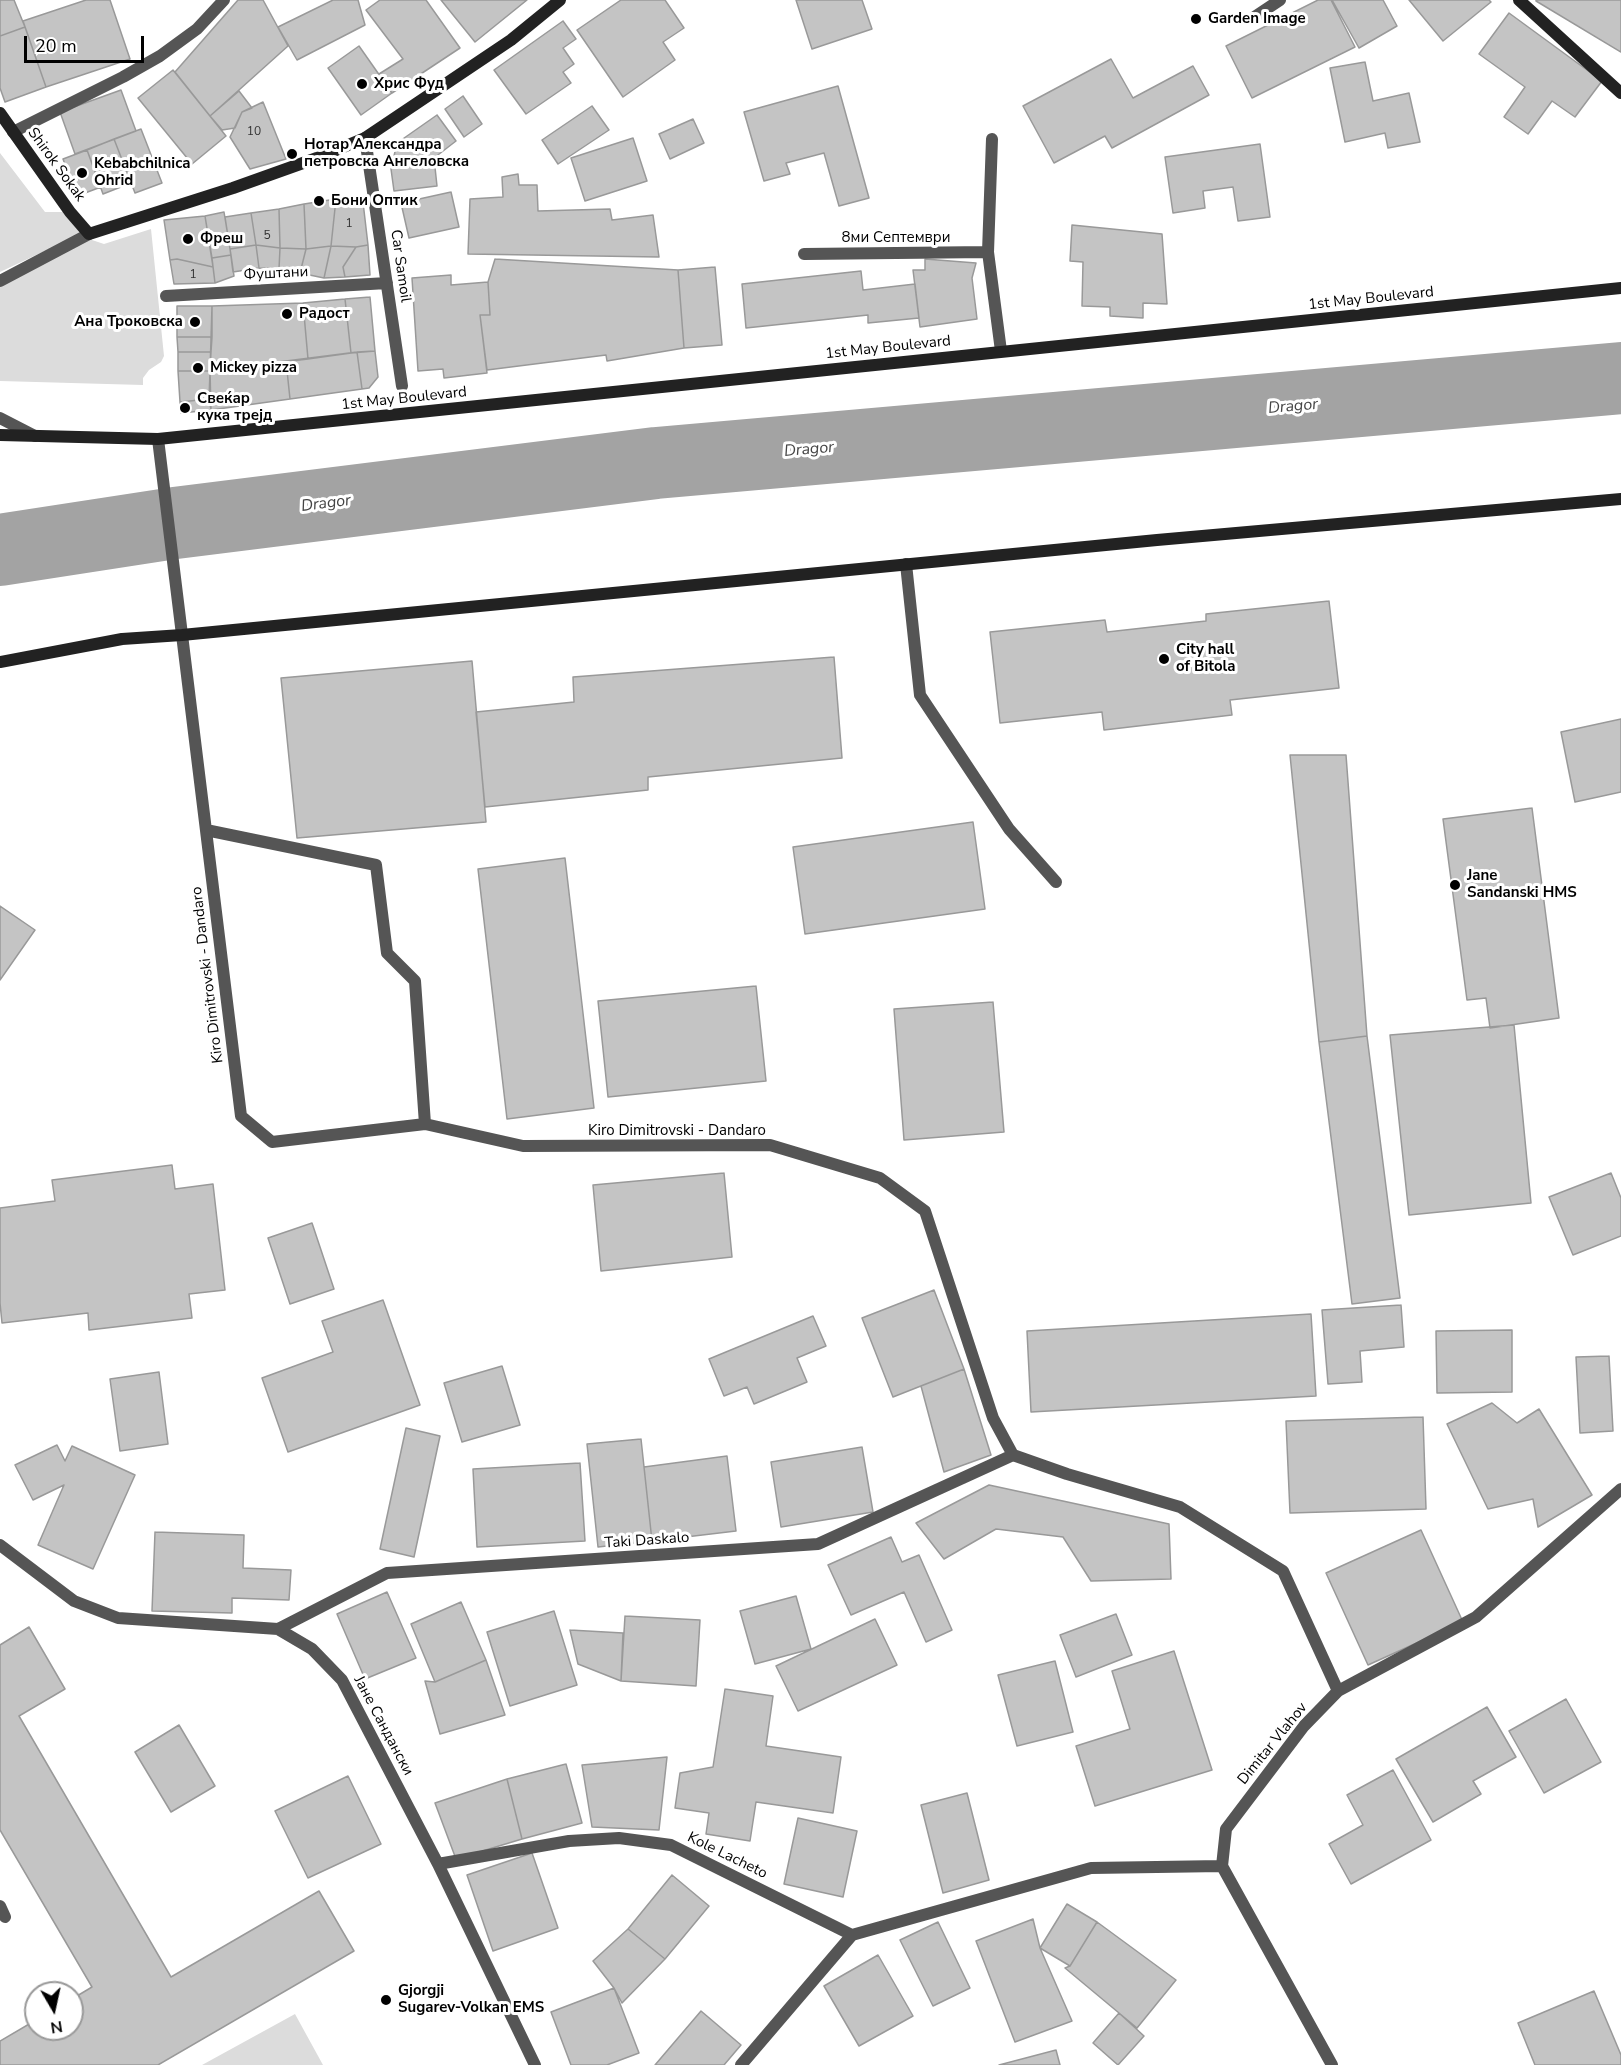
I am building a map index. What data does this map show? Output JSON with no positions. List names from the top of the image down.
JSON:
{
  "streets": {
    "main road": ["Shirok Sokak", "1st May Boulevard"],
    "street": [
      "8ми Септември",
      "Car Samoil",
      "Фуштани",
      "Kiro Dimitrovski - Dandaro",
      "Taki Daskalo",
      "Јане Сандански",
      "Dimitar Vlahov",
      "Kole Lacheto"
    ]
  },
  "crossings": [
    ["Car Samoil", "Фуштани"],
    ["Kiro Dimitrovski - Dandaro", "Taki Daskalo"],
    ["Taki Daskalo", "Јане Сандански"],
    ["Јане Сандански", "Kole Lacheto"]
  ],
  "water": ["Dragor"],
  "places": [
    "Garden Image",
    "Хрис Фуд",
    "Нотар Александра петровска Ангеловска",
    "Kebabchilnica Ohrid",
    "Бони Оптик",
    "Фреш",
    "Радост",
    "Ана Троковска",
    "Mickey pizza",
    "Свеќар кука трејд",
    "City hall of Bitola",
    "Jane Sandanski HMS",
    "Gjorgji Sugarev-Volkan EMS"
  ],
  "house_numbers": [
    "10",
    "1",
    "5",
    "1"
  ],
  "scale_bar": "20 m",
  "north": "bottom"
}
